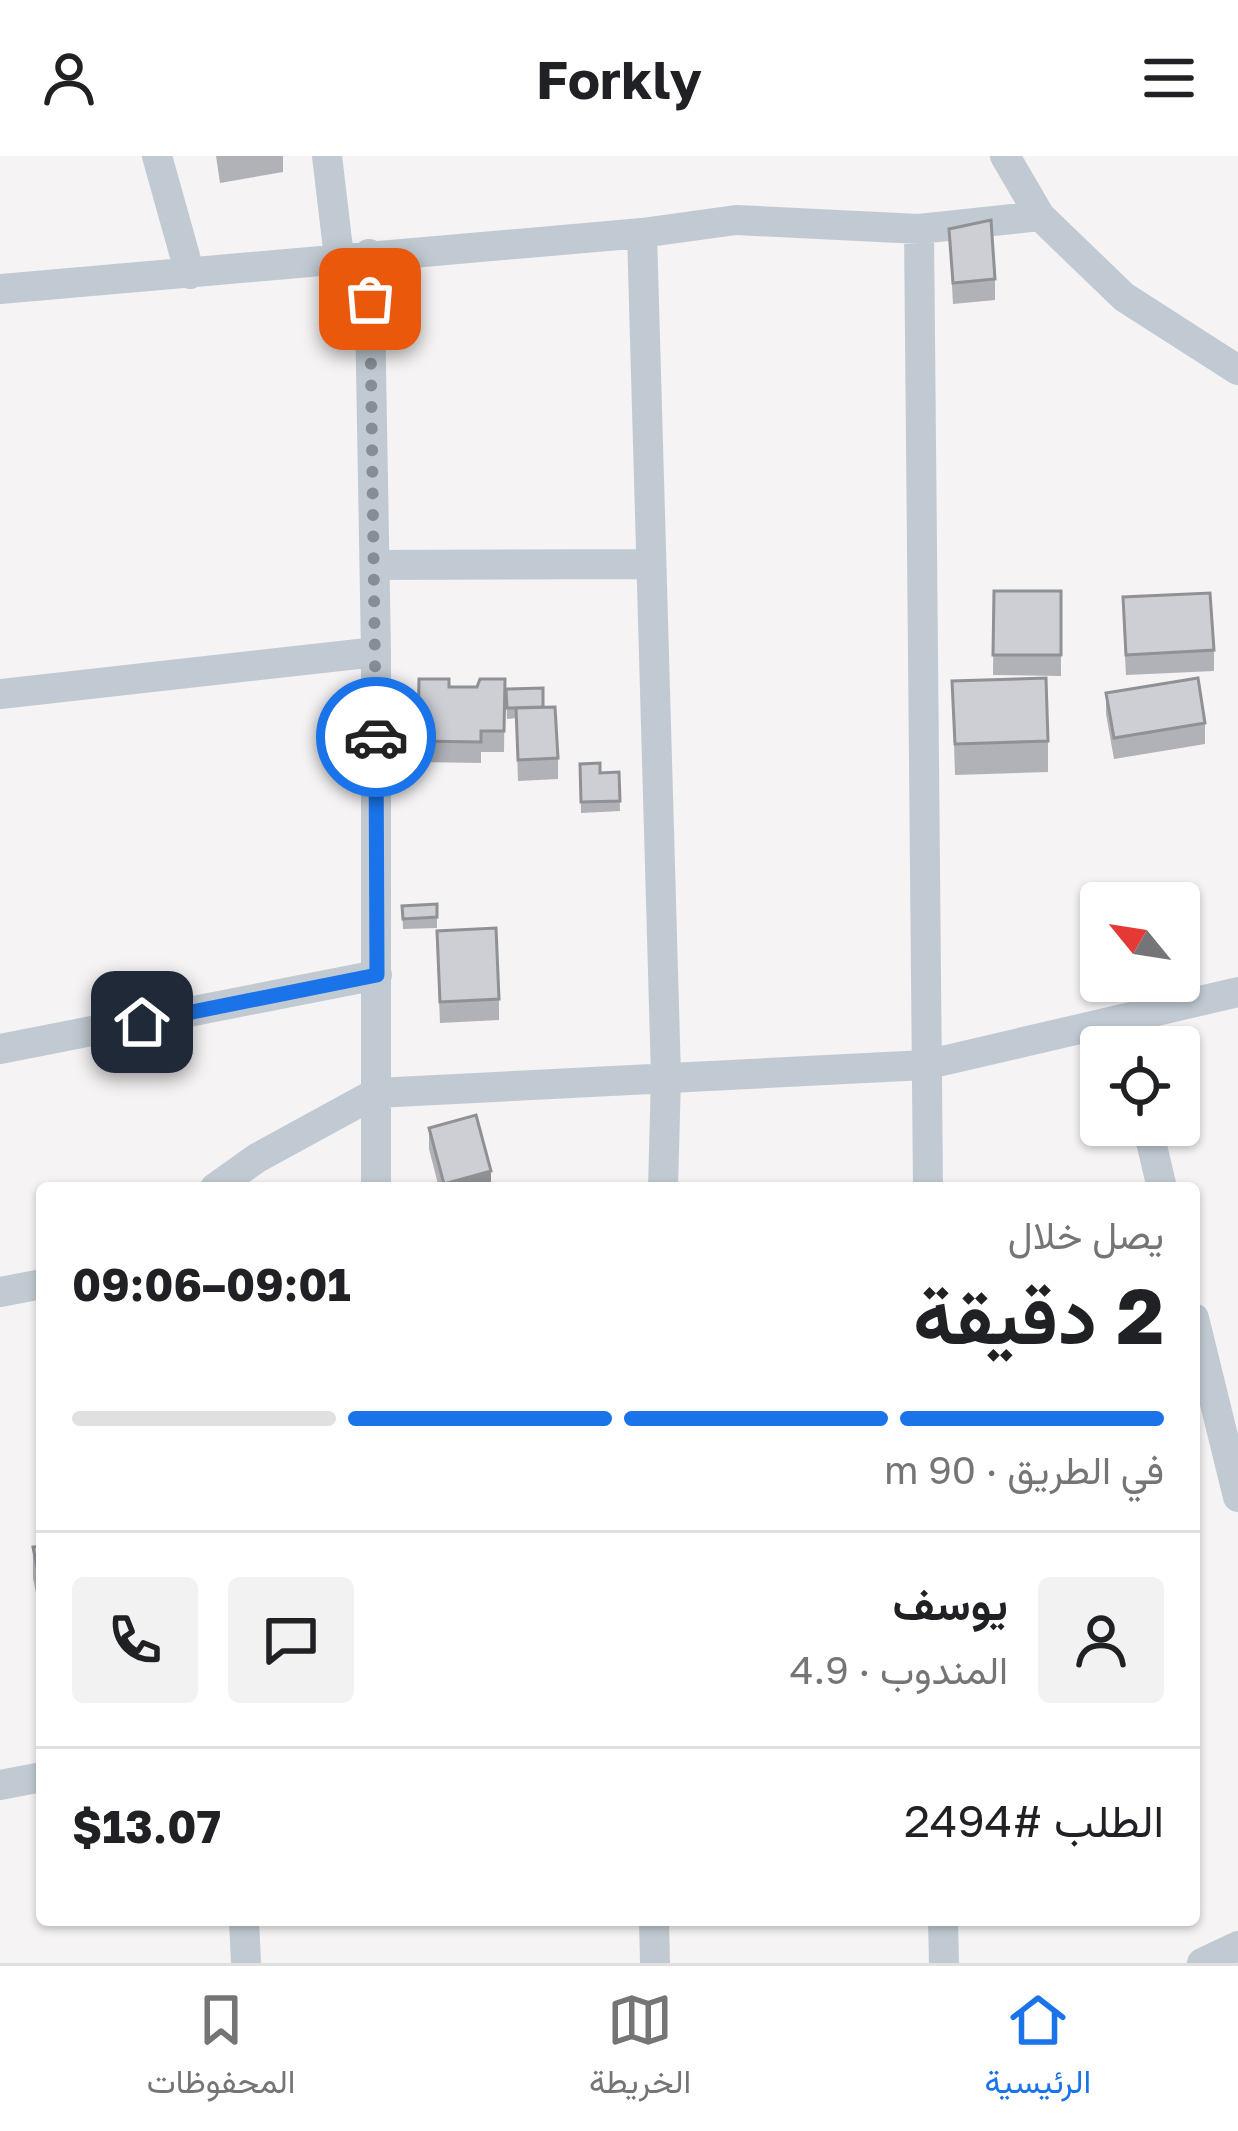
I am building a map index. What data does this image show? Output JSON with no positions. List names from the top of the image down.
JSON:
{
  "north": "top left",
  "page": {
    "header": "Forkly",
    "heading": ["2 دقيقة", "يصل خلال", "09:01–09:06"],
    "panel": [
      "يوسف",
      "المندوب · 4.9",
      "الطلب #2494",
      "$13.07"
    ],
    "bar": "في الطريق · 90 m",
    "tabs": ["الرئيسية", "الخريطة", "المحفوظات"]
  }
}
